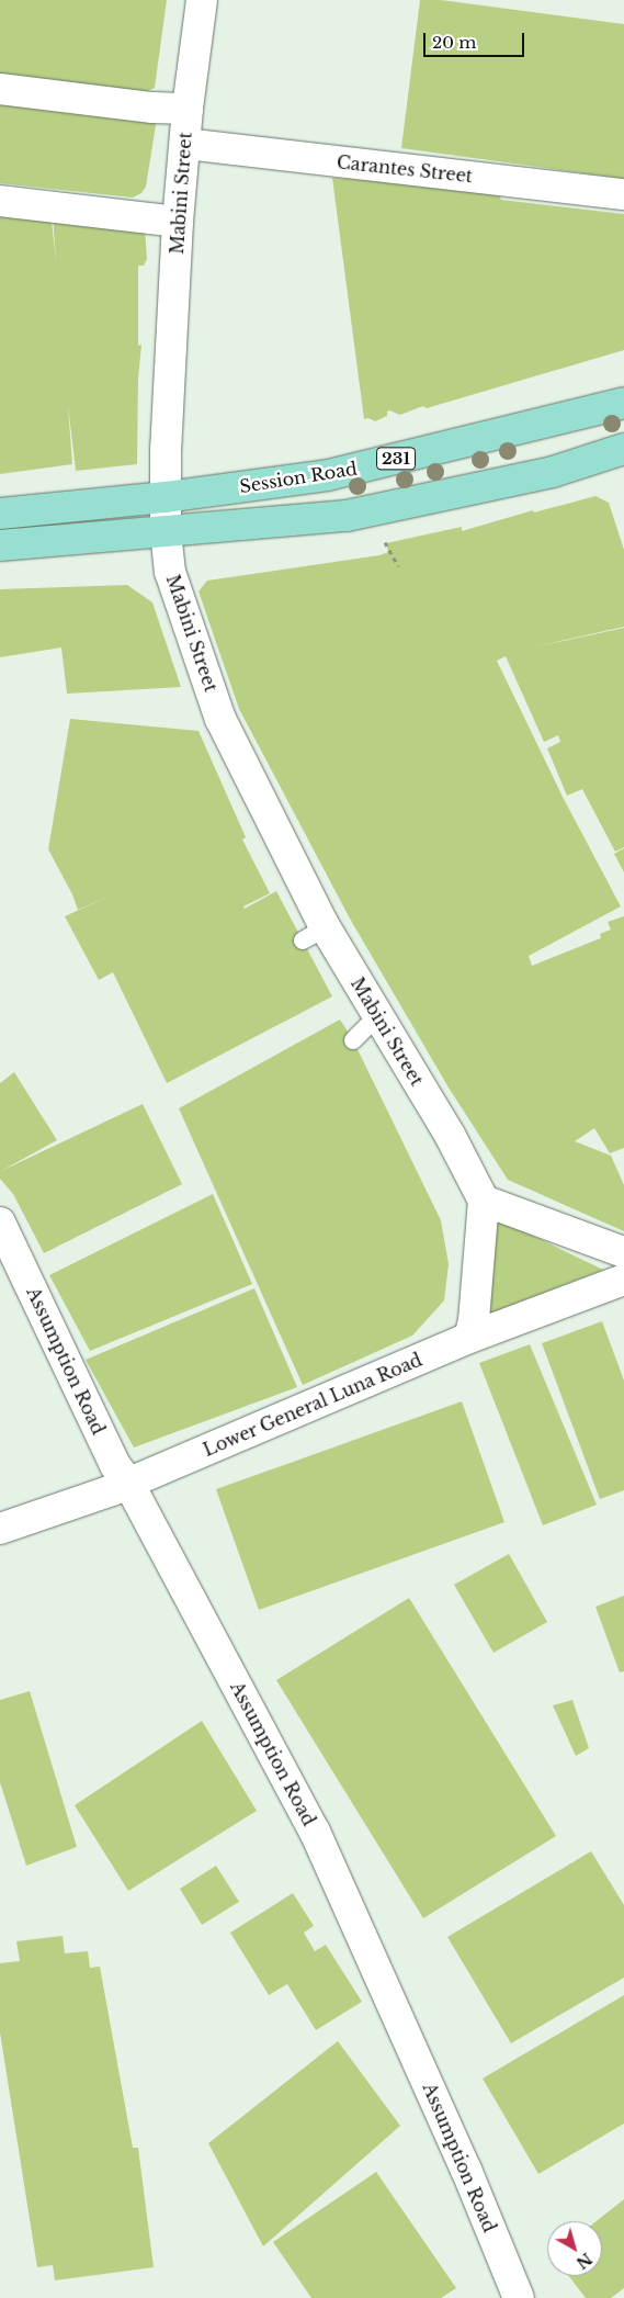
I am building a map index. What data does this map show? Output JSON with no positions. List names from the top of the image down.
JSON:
{
  "streets": {
    "main road": ["231", "Session Road"],
    "street": [
      "Carantes Street",
      "Mabini Street",
      "Assumption Road",
      "Lower General Luna Road"
    ]
  },
  "crossings": [
    ["Carantes Street", "Mabini Street"],
    ["Mabini Street", "Session Road"],
    ["Assumption Road", "Lower General Luna Road"]
  ],
  "scale_bar": "20 m",
  "north": "bottom right"
}
